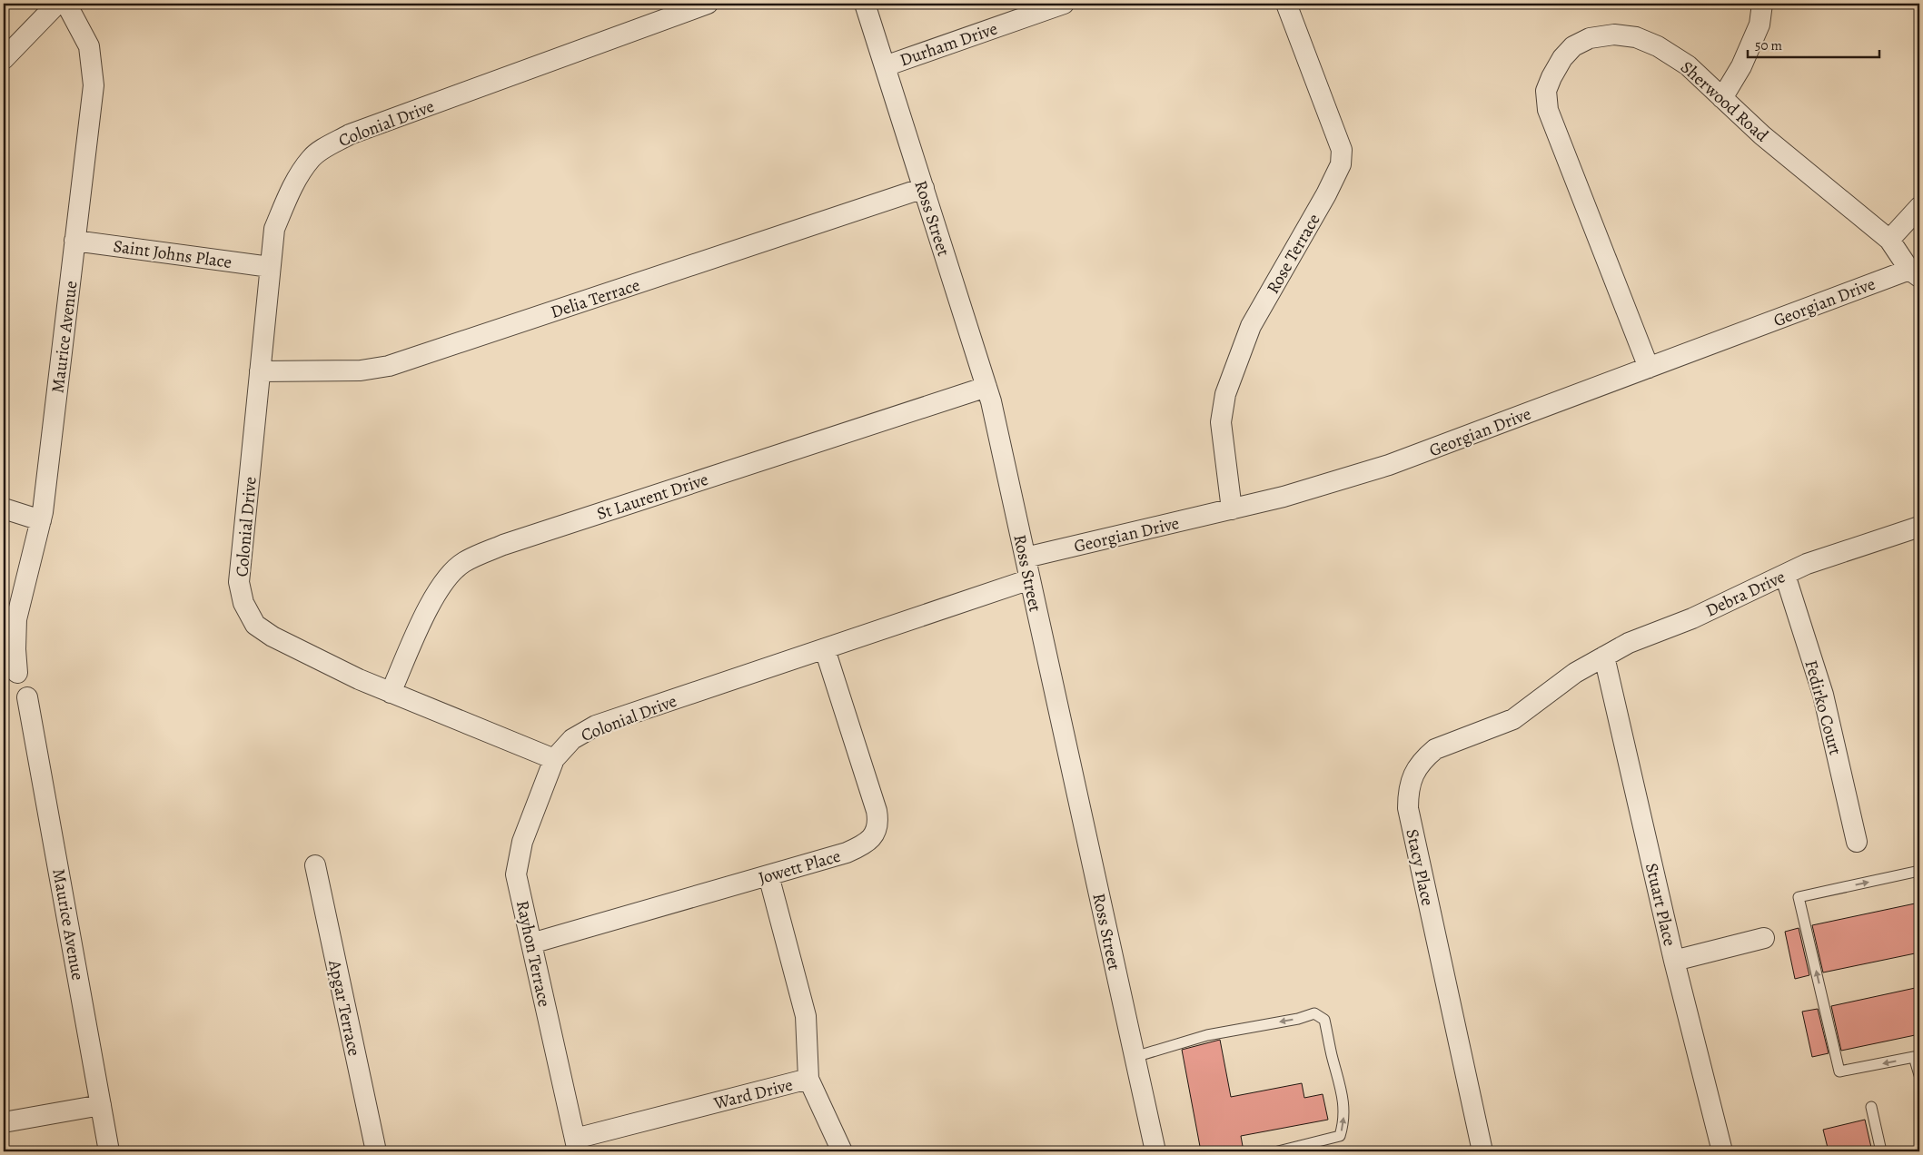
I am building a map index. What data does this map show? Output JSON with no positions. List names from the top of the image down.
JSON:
{
  "streets": {
    "street": [
      "Durham Drive",
      "Sherwood Road",
      "Colonial Drive",
      "Ross Street",
      "Saint Johns Place",
      "Rose Terrace",
      "Delia Terrace",
      "Georgian Drive",
      "Maurice Avenue",
      "St Laurent Drive",
      "Debra Drive",
      "Fedirko Court",
      "Jowett Place",
      "Stacy Place",
      "Stuart Place",
      "Rayhon Terrace",
      "Apgar Terrace",
      "Ward Drive"
    ]
  },
  "crossings": [
    ["Durham Drive", "Ross Street"],
    ["Sherwood Road", "Georgian Drive"],
    ["Colonial Drive", "Ross Street"],
    ["Colonial Drive", "Saint Johns Place"],
    ["Colonial Drive", "Delia Terrace"],
    ["Colonial Drive", "St Laurent Drive"],
    ["Colonial Drive", "Jowett Place"],
    ["Colonial Drive", "Rayhon Terrace"],
    ["Ross Street", "Delia Terrace"],
    ["Ross Street", "Georgian Drive"],
    ["Ross Street", "St Laurent Drive"],
    ["Saint Johns Place", "Maurice Avenue"],
    ["Rose Terrace", "Georgian Drive"],
    ["Debra Drive", "Fedirko Court"],
    ["Debra Drive", "Stacy Place"],
    ["Debra Drive", "Stuart Place"],
    ["Jowett Place", "Rayhon Terrace"],
    ["Jowett Place", "Ward Drive"],
    ["Rayhon Terrace", "Ward Drive"]
  ],
  "scale_bar": "50 m"
}
